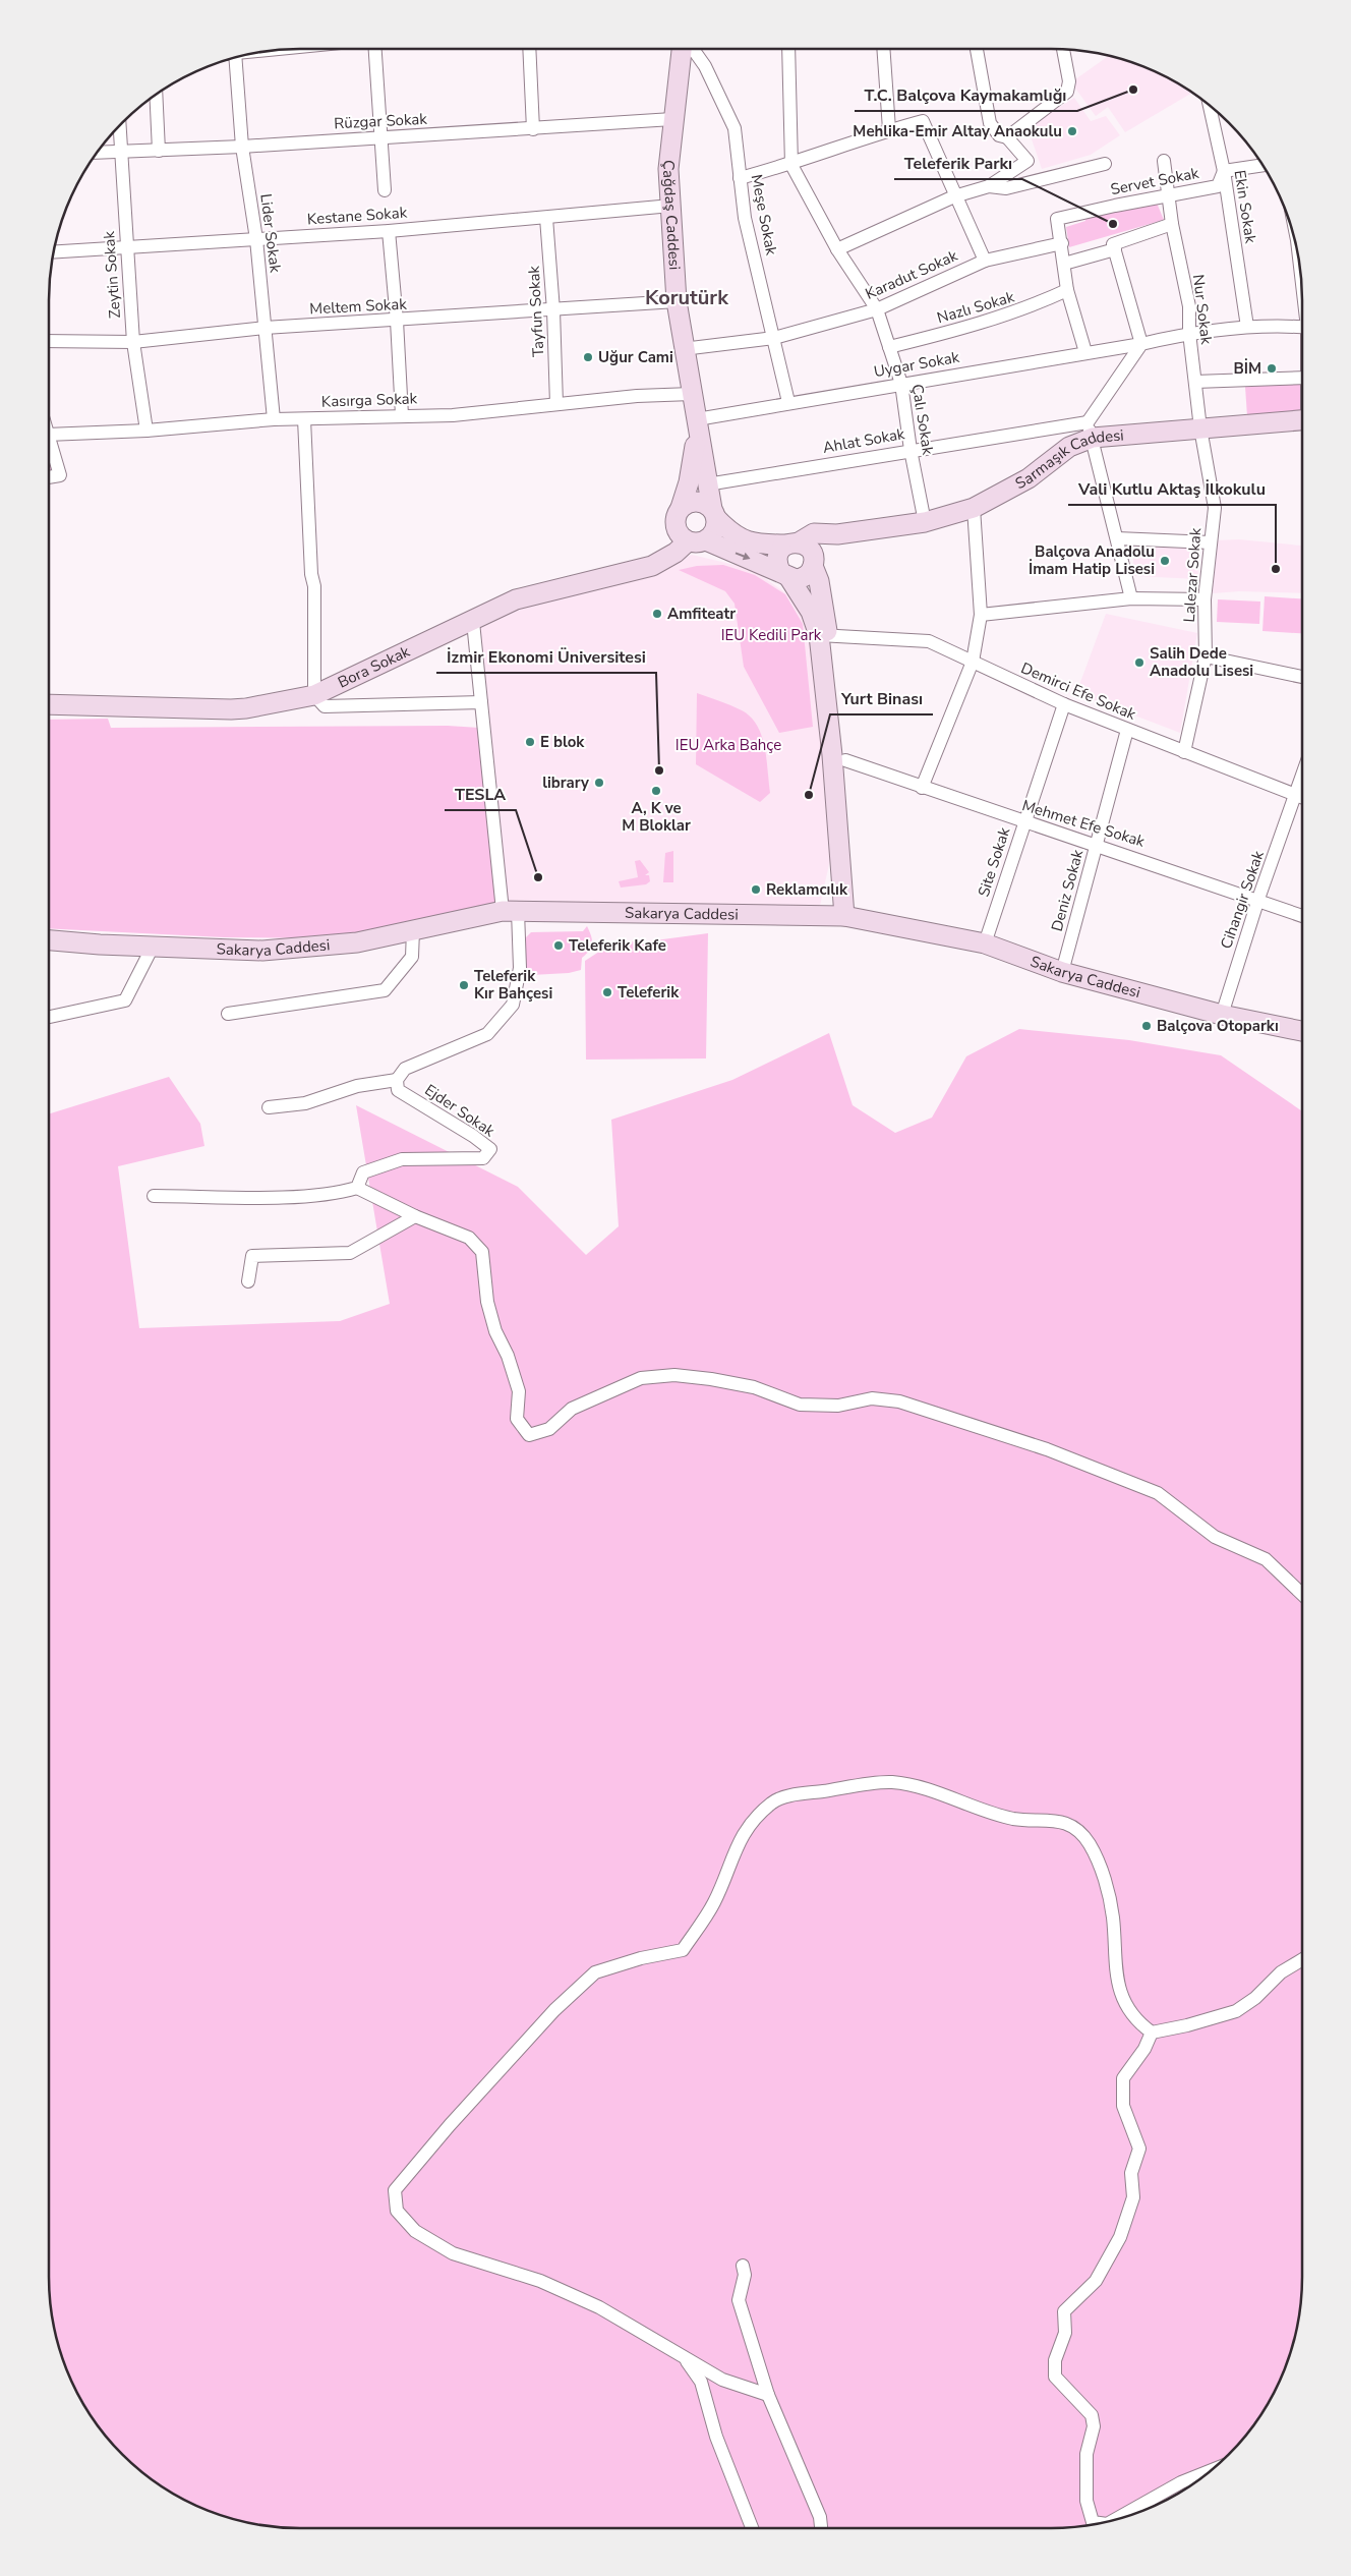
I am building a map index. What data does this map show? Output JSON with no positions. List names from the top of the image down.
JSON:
{
  "streets": {
    "main road": [
      "Çağdaş Caddesi",
      "Sarmaşık Caddesi",
      "Bora Sokak",
      "Sakarya Caddesi"
    ],
    "street": [
      "Rüzgar Sokak",
      "Servet Sokak",
      "Ekin Sokak",
      "Meşe Sokak",
      "Kestane Sokak",
      "Lider Sokak",
      "Zeytin Sokak",
      "Karadut Sokak",
      "Meltem Sokak",
      "Nazlı Sokak",
      "Nur Sokak",
      "Tayfun Sokak",
      "Uygar Sokak",
      "Kasırga Sokak",
      "Çalı Sokak",
      "Ahlat Sokak",
      "Lalezar Sokak",
      "Demirci Efe Sokak",
      "Mehmet Efe Sokak",
      "Site Sokak",
      "Deniz Sokak",
      "Cihangir Sokak",
      "Ejder Sokak"
    ]
  },
  "crossings": [
    ["Rüzgar Sokak", "Çağdaş Caddesi"],
    ["Rüzgar Sokak", "Lider Sokak"],
    ["Rüzgar Sokak", "Zeytin Sokak"],
    ["Servet Sokak", "Ekin Sokak"],
    ["Servet Sokak", "Karadut Sokak"],
    ["Servet Sokak", "Nur Sokak"],
    ["Ekin Sokak", "Uygar Sokak"],
    ["Meşe Sokak", "Karadut Sokak"],
    ["Meşe Sokak", "Uygar Sokak"],
    ["Kestane Sokak", "Çağdaş Caddesi"],
    ["Kestane Sokak", "Lider Sokak"],
    ["Kestane Sokak", "Zeytin Sokak"],
    ["Kestane Sokak", "Tayfun Sokak"],
    ["Çağdaş Caddesi", "Karadut Sokak"],
    ["Çağdaş Caddesi", "Meltem Sokak"],
    ["Çağdaş Caddesi", "Uygar Sokak"],
    ["Çağdaş Caddesi", "Kasırga Sokak"],
    ["Çağdaş Caddesi", "Ahlat Sokak"],
    ["Çağdaş Caddesi", "Bora Sokak"],
    ["Lider Sokak", "Meltem Sokak"],
    ["Lider Sokak", "Kasırga Sokak"],
    ["Zeytin Sokak", "Meltem Sokak"],
    ["Zeytin Sokak", "Kasırga Sokak"],
    ["Karadut Sokak", "Çalı Sokak"],
    ["Meltem Sokak", "Tayfun Sokak"],
    ["Nazlı Sokak", "Çalı Sokak"],
    ["Nur Sokak", "Uygar Sokak"],
    ["Nur Sokak", "Sarmaşık Caddesi"],
    ["Nur Sokak", "Lalezar Sokak"],
    ["Tayfun Sokak", "Kasırga Sokak"],
    ["Uygar Sokak", "Çalı Sokak"],
    ["Çalı Sokak", "Ahlat Sokak"],
    ["Çalı Sokak", "Sarmaşık Caddesi"],
    ["Ahlat Sokak", "Sarmaşık Caddesi"],
    ["Sarmaşık Caddesi", "Lalezar Sokak"],
    ["Lalezar Sokak", "Demirci Efe Sokak"],
    ["Bora Sokak", "Ejder Sokak"],
    ["Demirci Efe Sokak", "Site Sokak"],
    ["Demirci Efe Sokak", "Deniz Sokak"],
    ["Demirci Efe Sokak", "Cihangir Sokak"],
    ["Mehmet Efe Sokak", "Site Sokak"],
    ["Mehmet Efe Sokak", "Deniz Sokak"],
    ["Mehmet Efe Sokak", "Cihangir Sokak"],
    ["Site Sokak", "Sakarya Caddesi"],
    ["Deniz Sokak", "Sakarya Caddesi"],
    ["Cihangir Sokak", "Sakarya Caddesi"],
    ["Sakarya Caddesi", "Ejder Sokak"]
  ],
  "districts": ["Korutürk"],
  "parks": ["IEU Kedili Park", "IEU Arka Bahçe"],
  "places": [
    "T.C. Balçova Kaymakamlığı",
    "Mehlika-Emir Altay Anaokulu",
    "Teleferik Parkı",
    "Uğur Cami",
    "BİM",
    "Balçova Anadolu İmam Hatip Lisesi",
    "Vali Kutlu Aktaş İlkokulu",
    "Amfiteatr",
    "Salih Dede Anadolu Lisesi",
    "E blok",
    "İzmir Ekonomi Üniversitesi",
    "library",
    "A, K ve M Bloklar",
    "Yurt Binası",
    "TESLA",
    "Reklamcılık",
    "Teleferik Kafe",
    "Teleferik Kır Bahçesi",
    "Teleferik",
    "Balçova Otoparkı"
  ]
}
